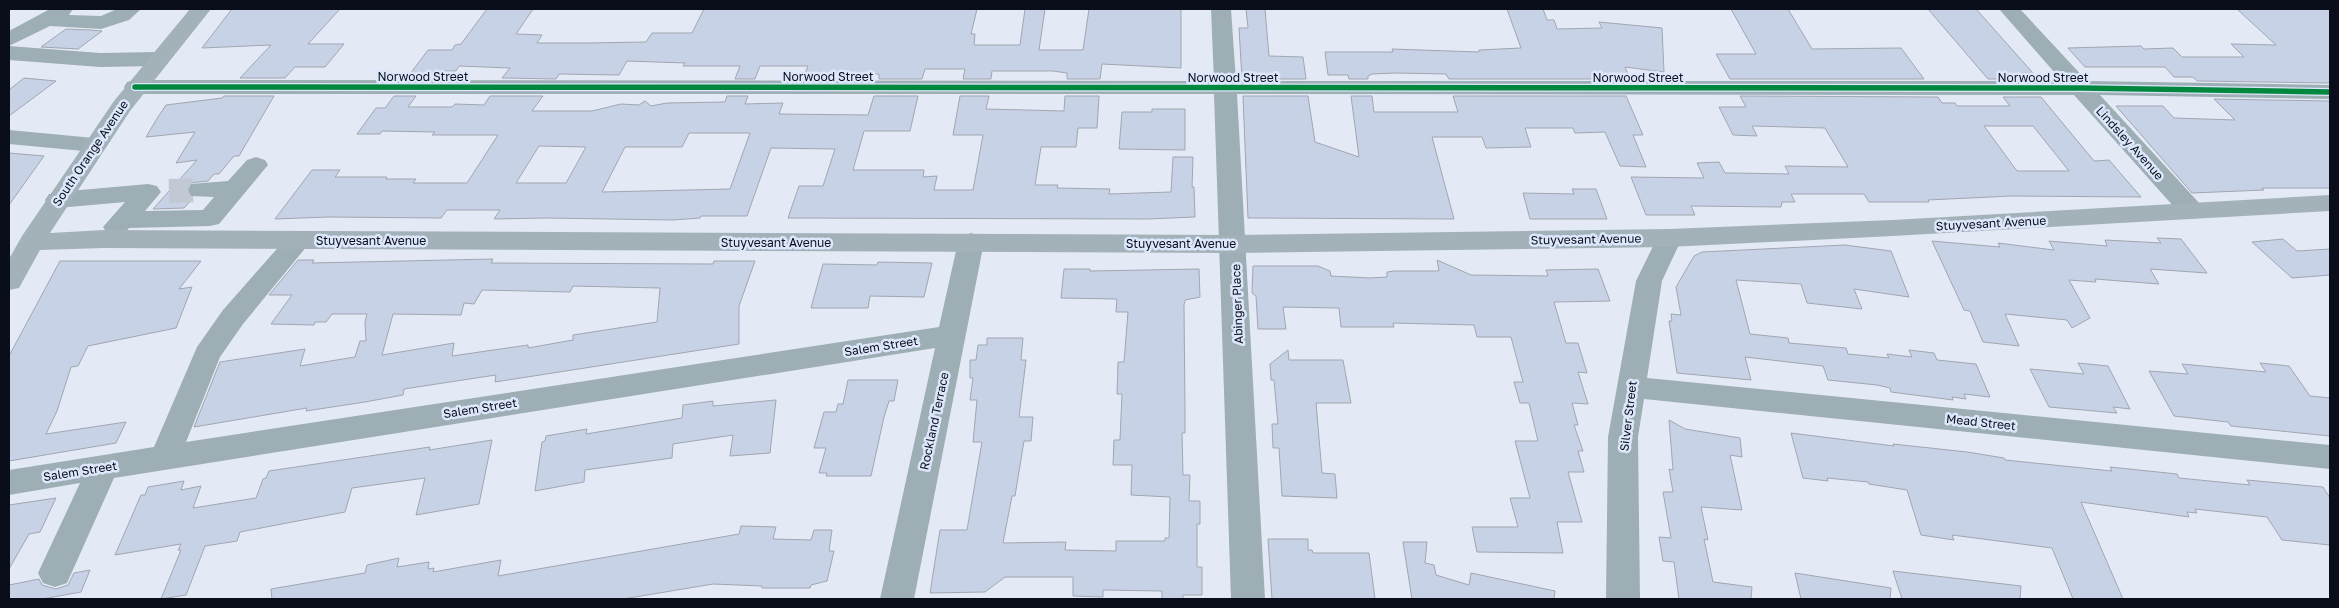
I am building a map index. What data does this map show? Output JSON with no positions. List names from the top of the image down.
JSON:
{
  "streets": {
    "main road": ["South Orange Avenue", "Stuyvesant Avenue"],
    "street": [
      "Norwood Street",
      "Lindsley Avenue",
      "Abinger Place",
      "Salem Street",
      "Silver Street",
      "Rockland Terrace",
      "Mead Street"
    ]
  },
  "crossings": [
    ["Norwood Street", "Lindsley Avenue"],
    ["Norwood Street", "South Orange Avenue"],
    ["Norwood Street", "Abinger Place"],
    ["Lindsley Avenue", "Stuyvesant Avenue"],
    ["South Orange Avenue", "Stuyvesant Avenue"],
    ["Stuyvesant Avenue", "Abinger Place"],
    ["Stuyvesant Avenue", "Silver Street"],
    ["Stuyvesant Avenue", "Rockland Terrace"],
    ["Salem Street", "Rockland Terrace"],
    ["Silver Street", "Mead Street"]
  ]
}
